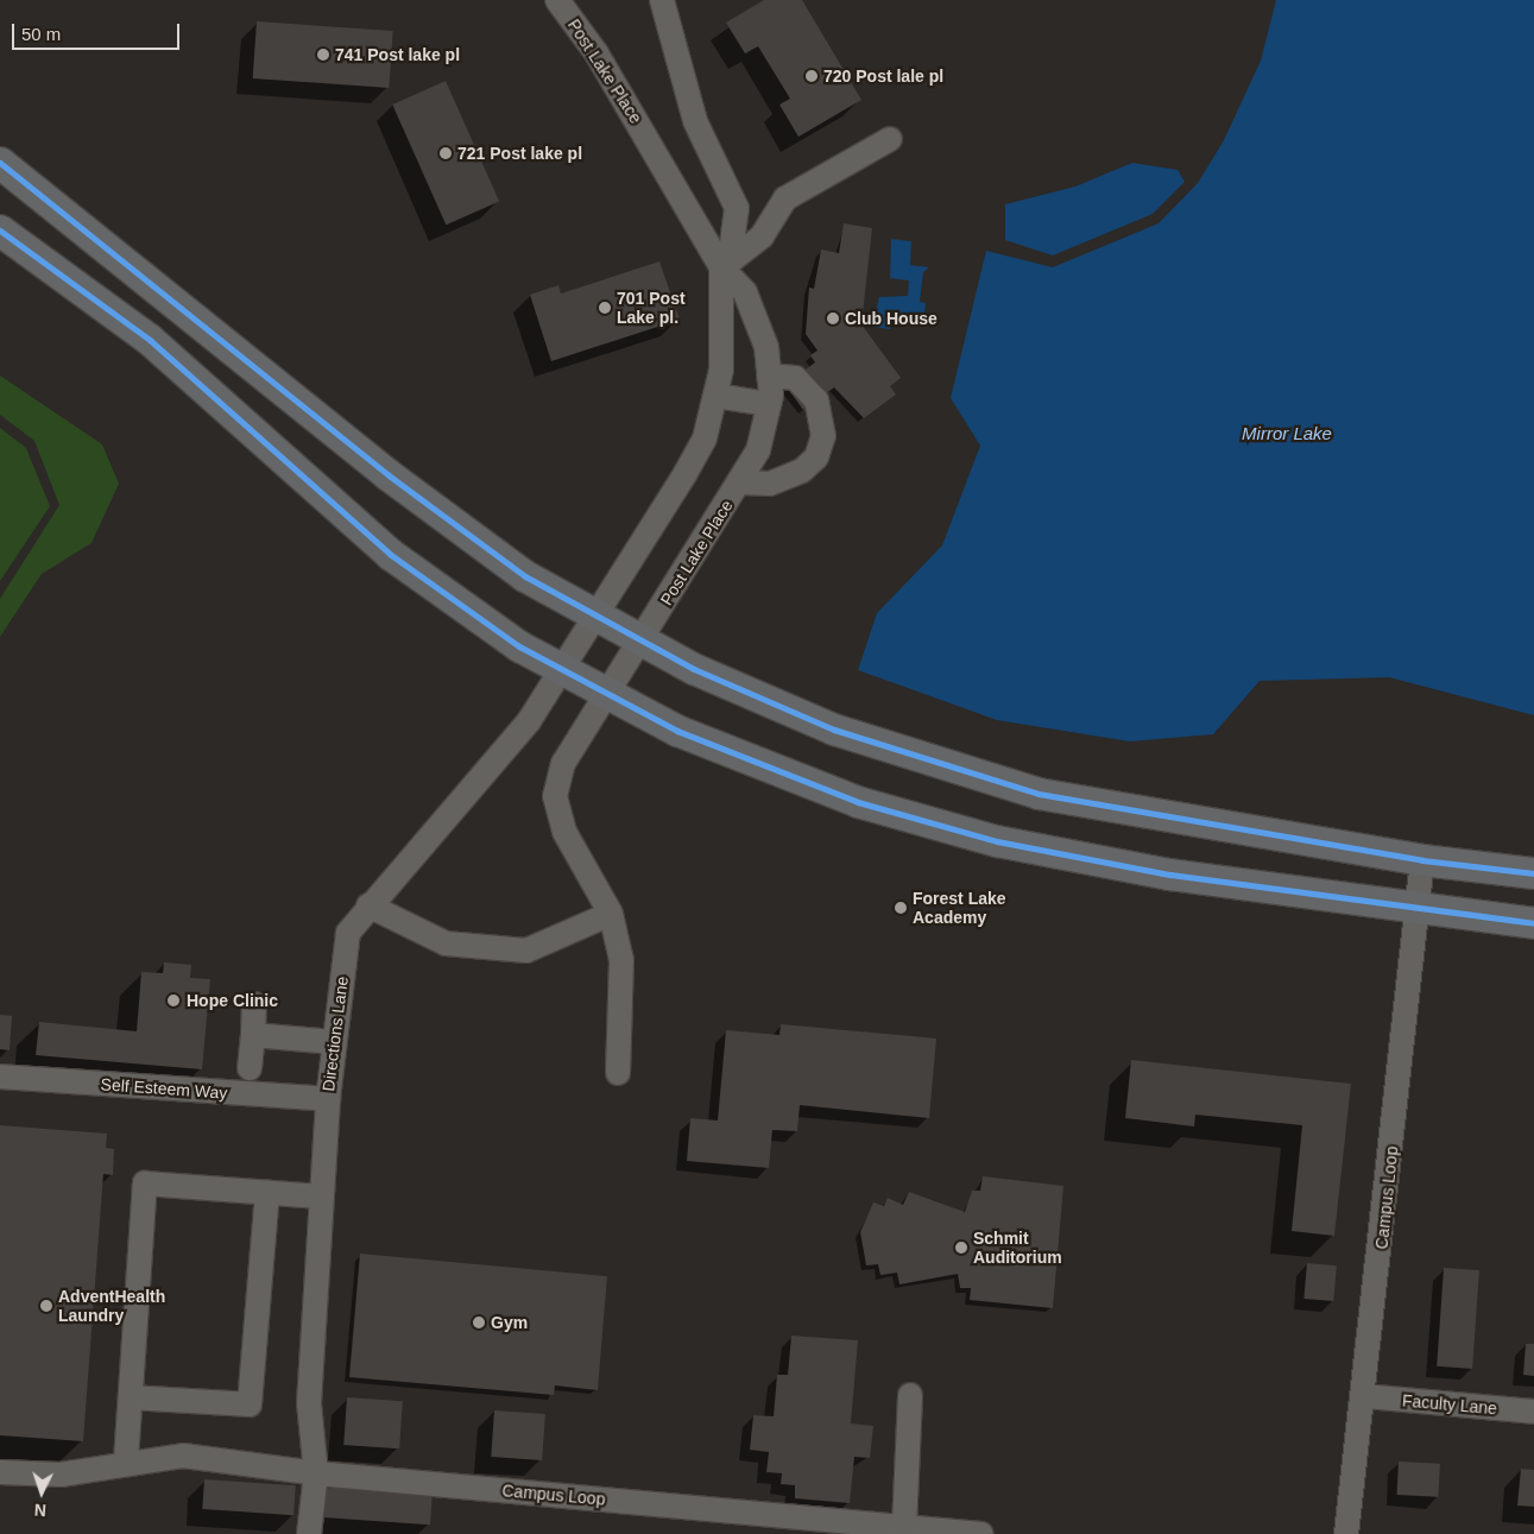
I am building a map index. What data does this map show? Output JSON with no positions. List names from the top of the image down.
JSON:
{
  "streets": {
    "street": [
      "Post Lake Place",
      "Directions Lane",
      "Self Esteem Way",
      "Campus Loop",
      "Faculty Lane"
    ]
  },
  "crossings": [
    ["Directions Lane", "Self Esteem Way"],
    ["Directions Lane", "Campus Loop"],
    ["Campus Loop", "Faculty Lane"]
  ],
  "water": ["Mirror Lake"],
  "places": [
    "741 Post lake pl",
    "720 Post lale pl",
    "721 Post lake pl",
    "701 Post Lake pl.",
    "Club House",
    "Forest Lake Academy",
    "Hope Clinic",
    "Schmit Auditorium",
    "AdventHealth Laundry",
    "Gym"
  ],
  "scale_bar": "50 m",
  "north": "bottom"
}
